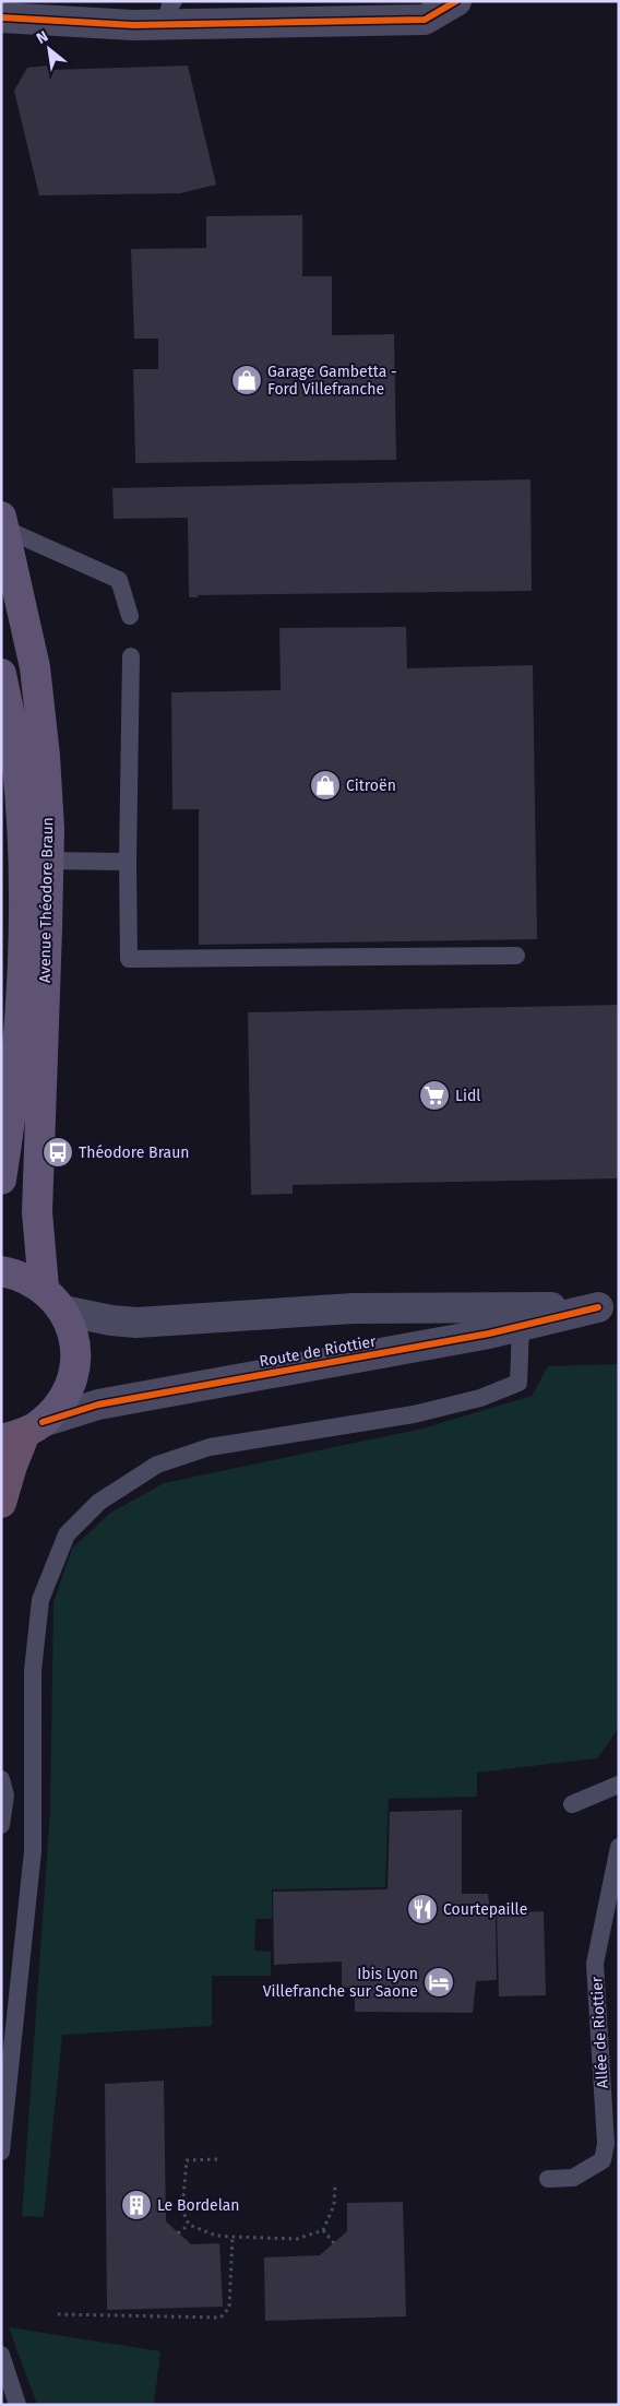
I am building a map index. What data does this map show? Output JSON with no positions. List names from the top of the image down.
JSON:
{
  "streets": {
    "main road": ["Avenue Théodore Braun"],
    "street": ["Route de Riottier"],
    "lane": ["Allée de Riottier"]
  },
  "places": {
    "shop": ["Garage Gambetta - Ford Villefranche", "Citroën"],
    "supermarket": ["Lidl"],
    "bus stop": ["Théodore Braun"],
    "restaurant": ["Courtepaille"],
    "hotel": ["Ibis Lyon Villefranche sur Saone"],
    "building": ["Le Bordelan"]
  },
  "north": "top left"
}
